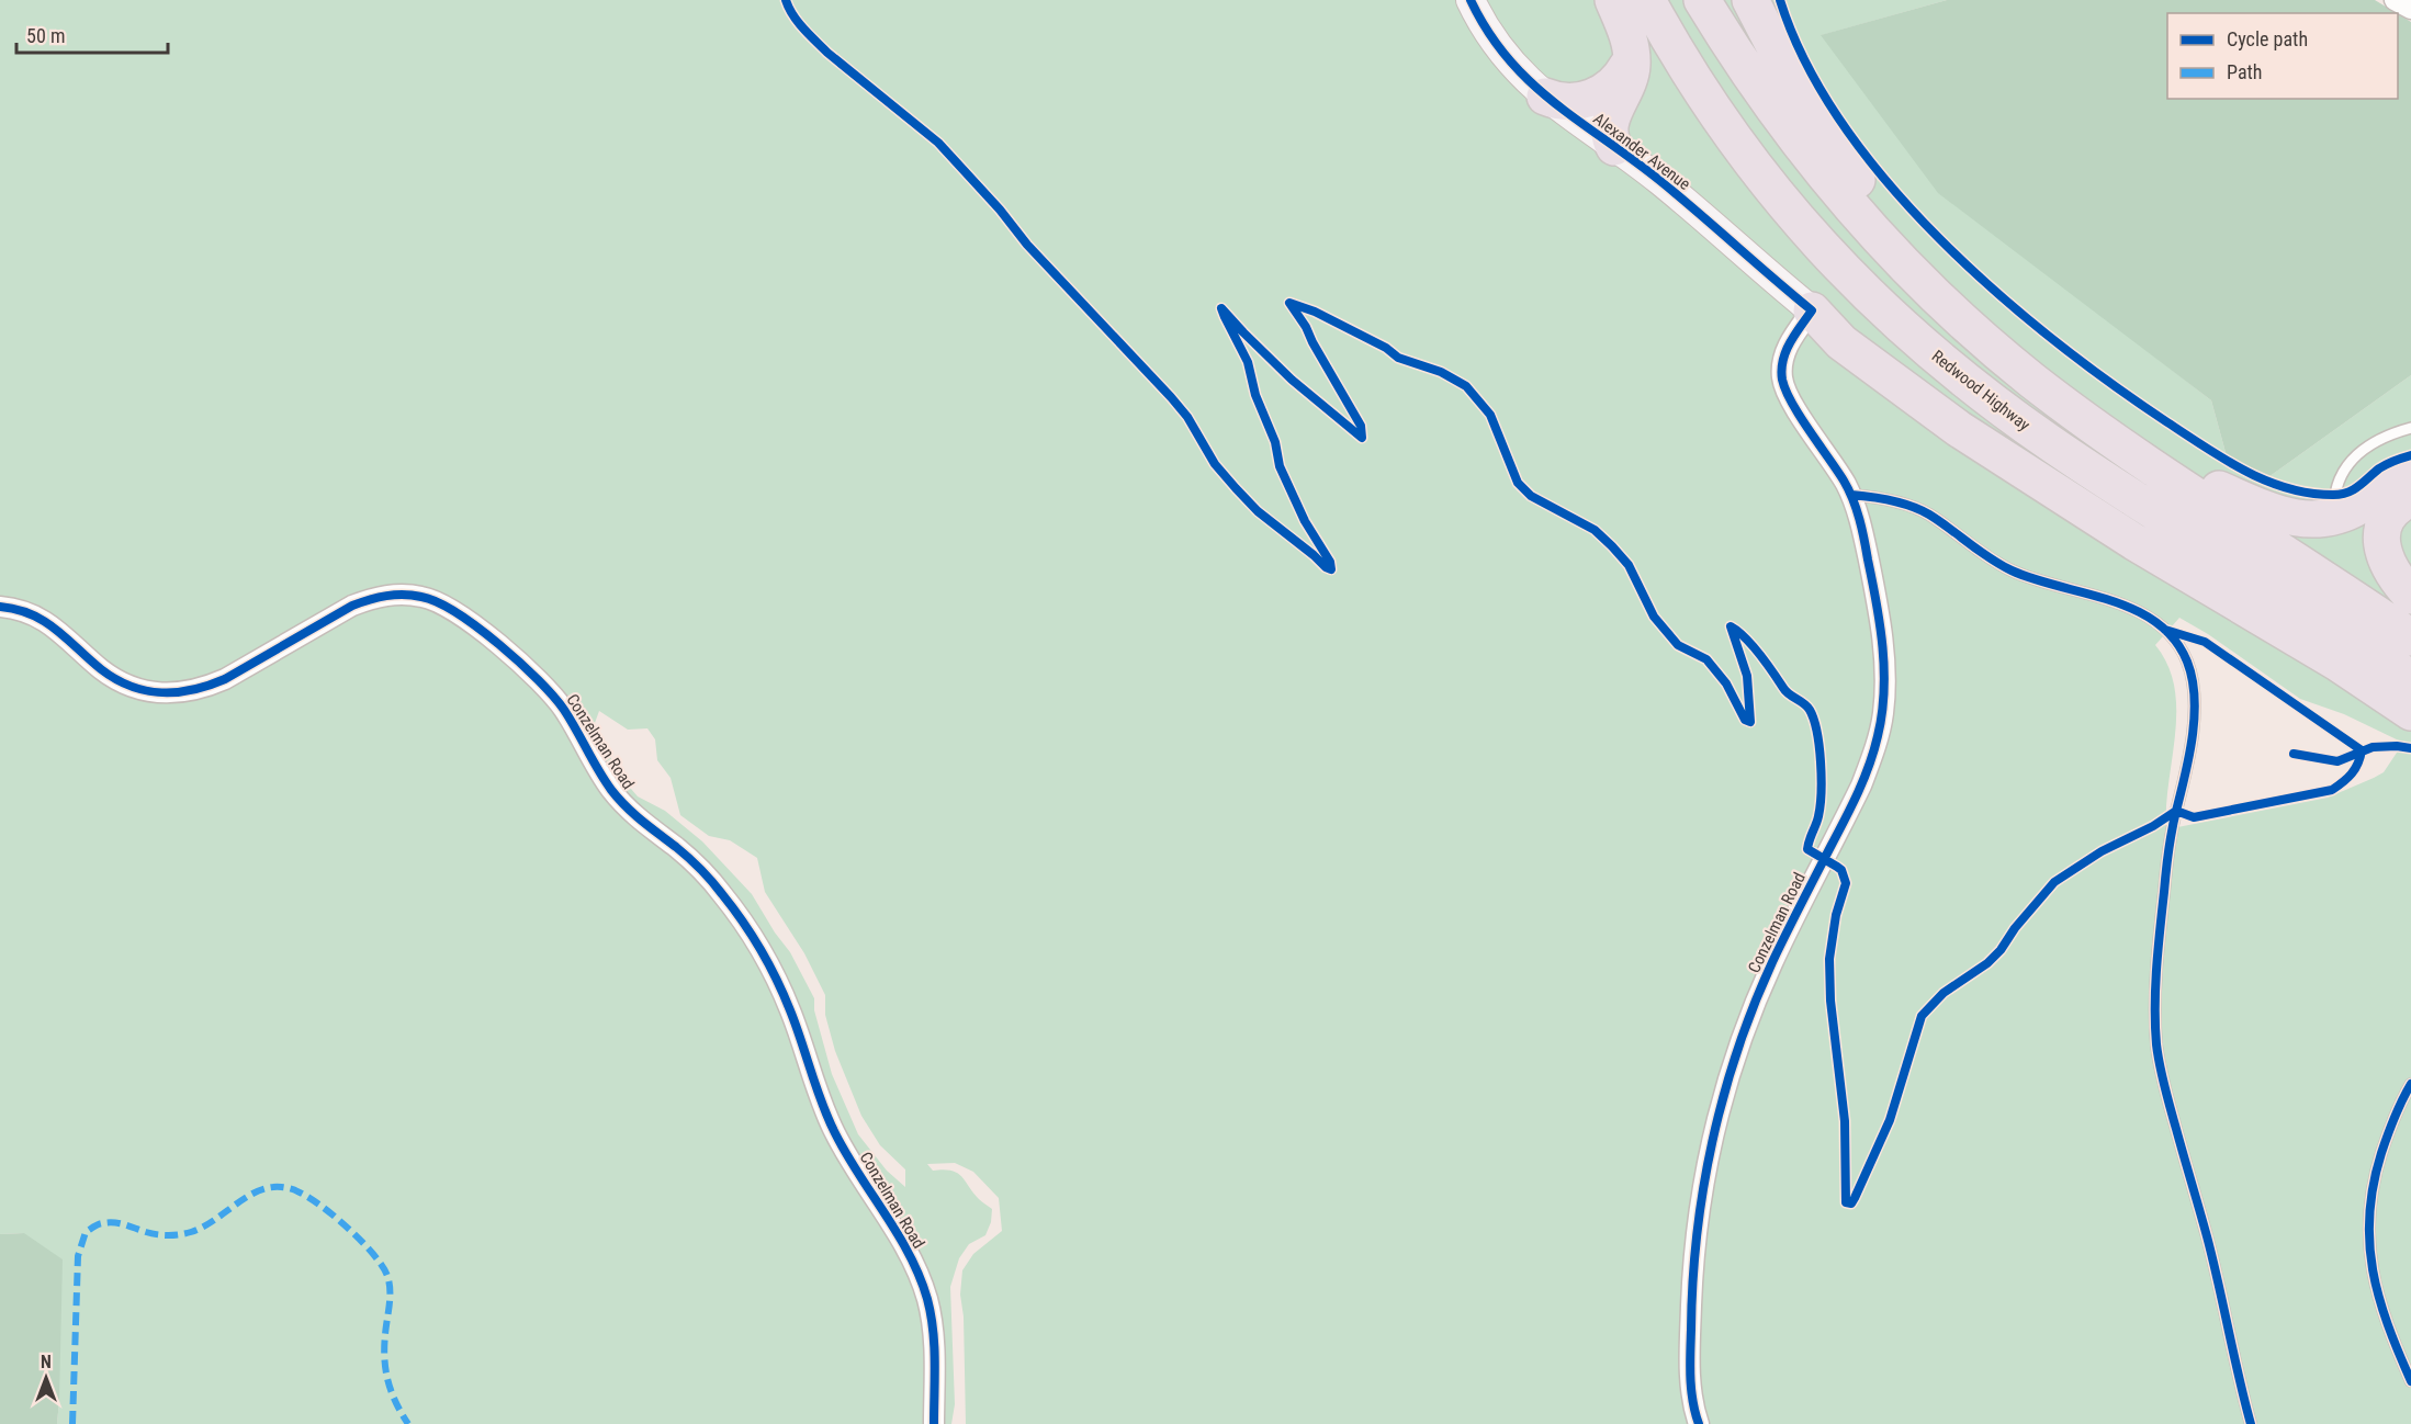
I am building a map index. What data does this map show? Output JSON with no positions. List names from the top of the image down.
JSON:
{
  "streets": {
    "highway": ["Redwood Highway"],
    "main road": ["Alexander Avenue"],
    "street": ["Conzelman Road"]
  },
  "crossings": [
    ["Alexander Avenue", "Conzelman Road"]
  ],
  "legend": ["Cycle path", "Path"],
  "scale_bar": "50 m",
  "north": "top"
}
